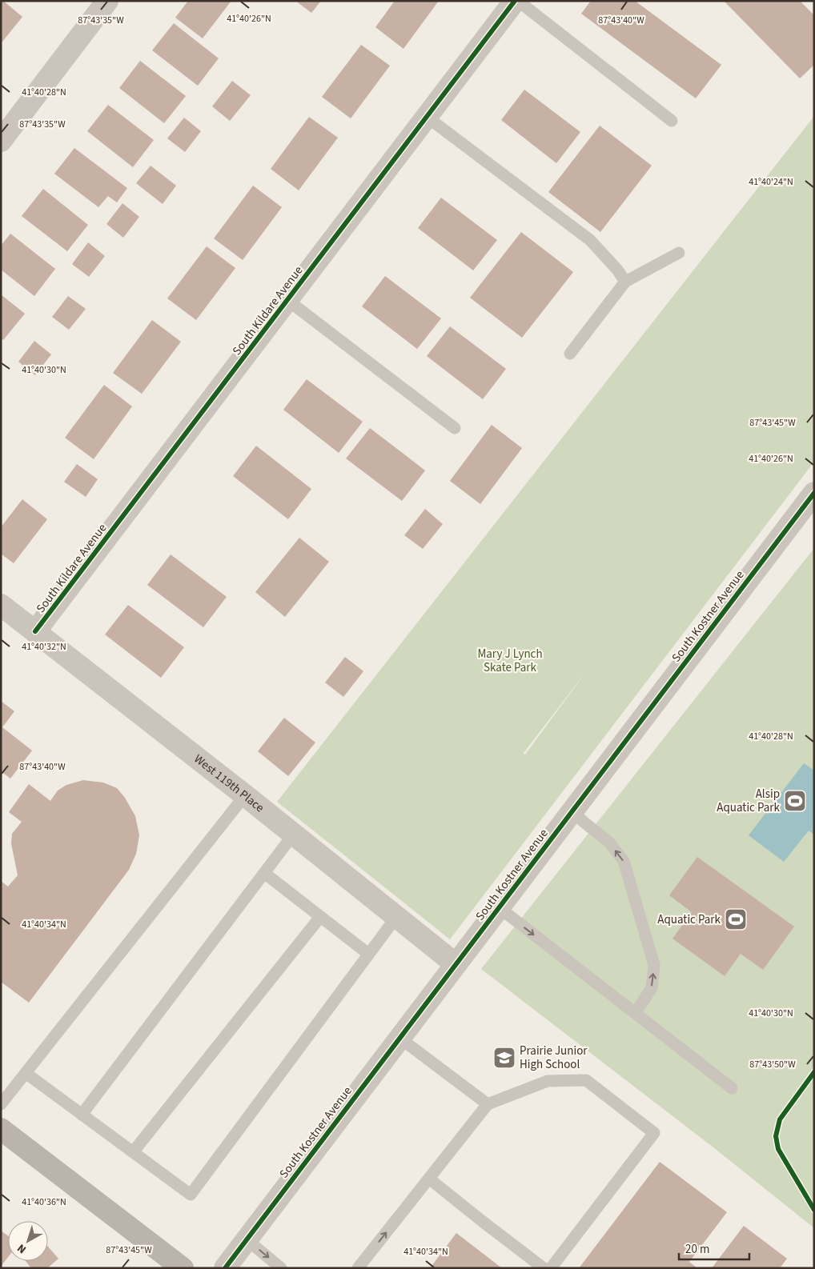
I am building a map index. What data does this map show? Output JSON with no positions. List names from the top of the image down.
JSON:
{
  "streets": {
    "street": ["South Kildare Avenue", "South Kostner Avenue", "West 119th Place"]
  },
  "crossings": [
    ["South Kildare Avenue", "West 119th Place"],
    ["South Kostner Avenue", "West 119th Place"]
  ],
  "parks": ["Mary J Lynch Skate Park"],
  "places": {
    "sports": ["Alsip Aquatic Park", "Aquatic Park"],
    "school or university": ["Prairie Junior High School"]
  },
  "scale_bar": "20 m",
  "north": "bottom left",
  "coordinates": [
    "41°40'26\"N",
    "87°43'35\"W",
    "87°43'40\"W",
    "41°40'28\"N",
    "41°40'24\"N",
    "41°40'30\"N",
    "87°43'45\"W",
    "41°40'32\"N",
    "41°40'34\"N",
    "87°43'50\"W",
    "41°40'36\"N"
  ]
}
